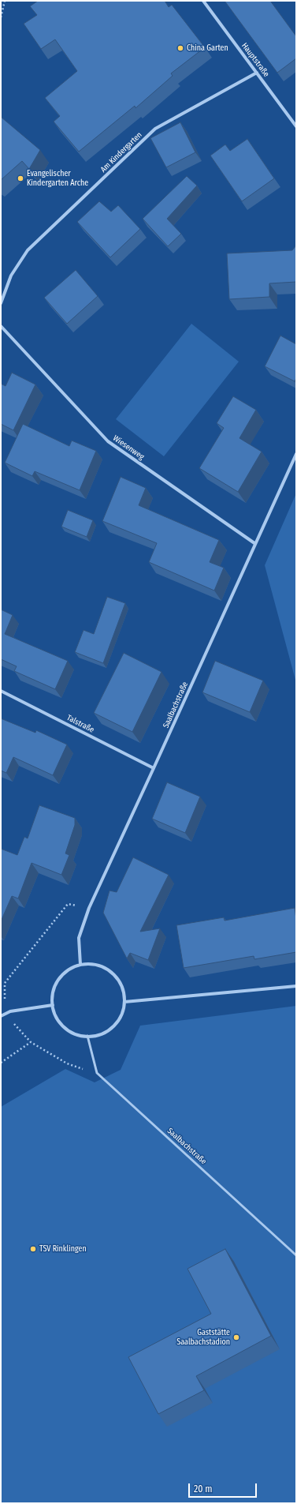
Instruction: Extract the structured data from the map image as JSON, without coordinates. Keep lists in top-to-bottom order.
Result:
{
  "streets": {
    "street": [
      "Hauptstraße",
      "Am Kindergarten",
      "Wiesenweg",
      "Saalbachstraße",
      "Talstraße"
    ]
  },
  "crossings": [
    ["Hauptstraße", "Am Kindergarten"],
    ["Wiesenweg", "Saalbachstraße"],
    ["Saalbachstraße", "Talstraße"]
  ],
  "places": [
    "China Garten",
    "Evangelischer Kindergarten Arche",
    "TSV Rinklingen",
    "Gaststätte Saalbachstadion"
  ],
  "scale_bar": "20 m"
}
